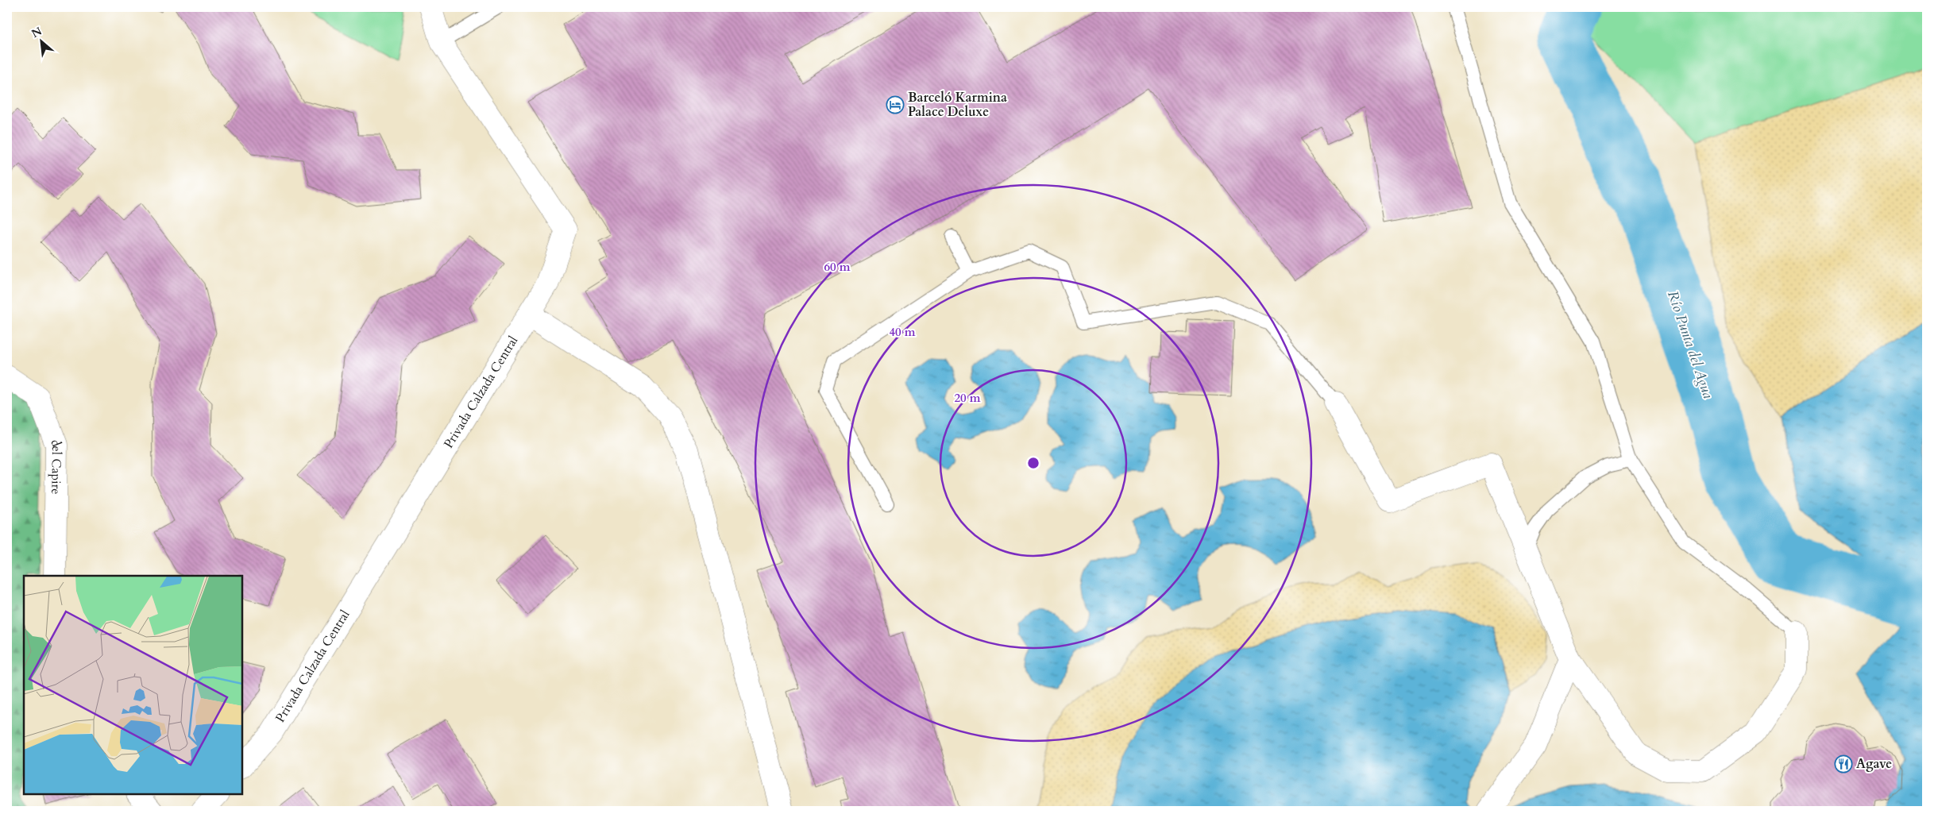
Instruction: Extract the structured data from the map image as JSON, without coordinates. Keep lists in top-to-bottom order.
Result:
{
  "streets": {
    "street": ["Privada Calzada Central", "del Capire"]
  },
  "water": ["Río Punta del Agua"],
  "places": {
    "hotel": ["Barceló Karmina Palace Deluxe"],
    "restaurant": ["Agave"]
  },
  "north": "top left",
  "rings": ["60 m", "40 m", "20 m"]
}
